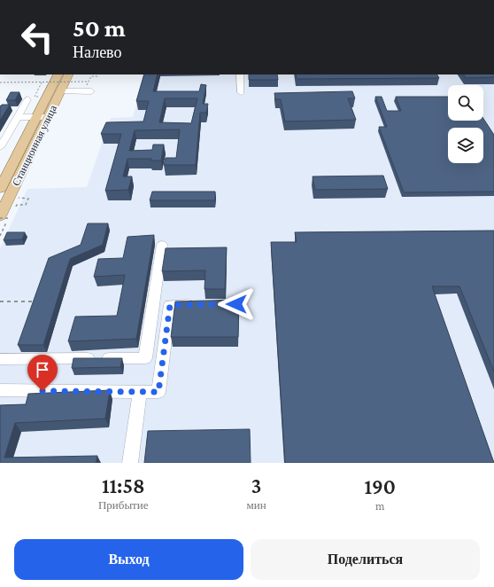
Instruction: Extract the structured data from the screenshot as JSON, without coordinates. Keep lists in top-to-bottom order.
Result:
{
  "streets": {
    "main road": ["Станционная улица"]
  },
  "page": {
    "turn": ["50 m", "Налево"],
    "eta": [
      "11:58",
      "Прибытие",
      "3",
      "мин",
      "190",
      "m"
    ],
    "buttons": ["Выход", "Поделиться"]
  }
}
